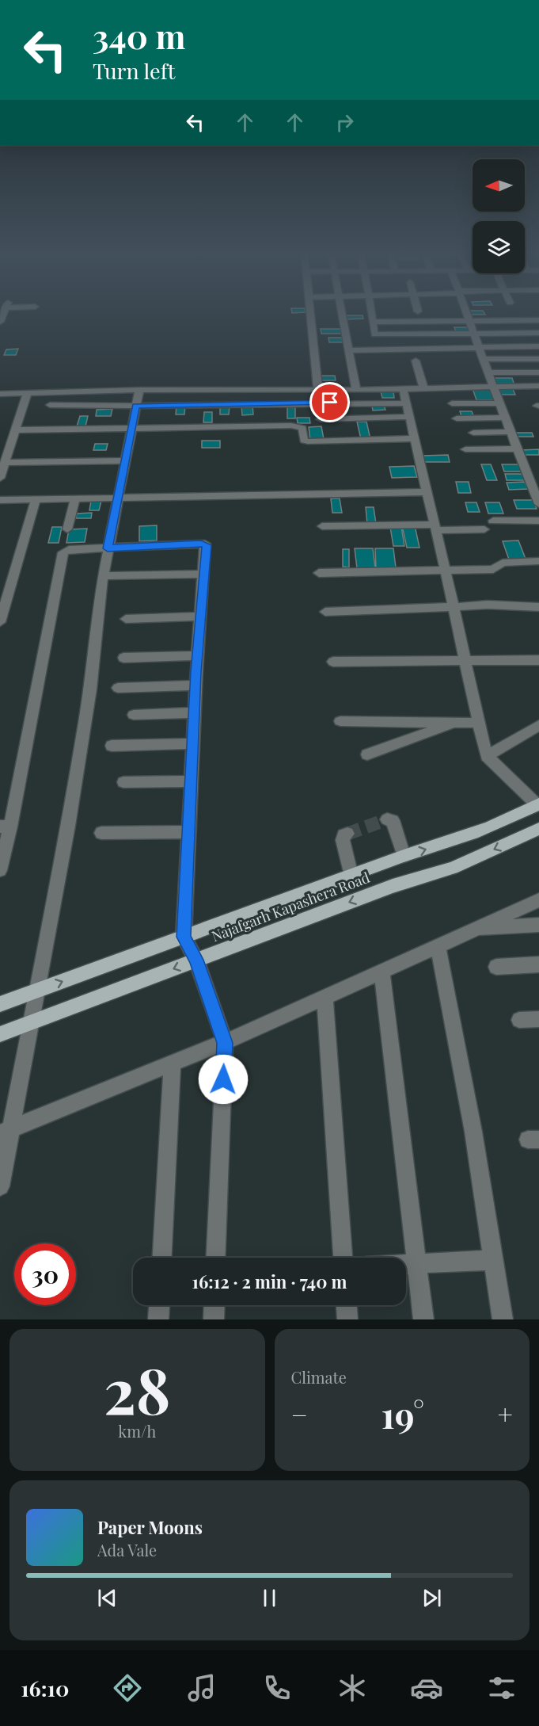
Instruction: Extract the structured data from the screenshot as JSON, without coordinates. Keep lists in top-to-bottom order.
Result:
{
  "streets": {
    "main road": ["Najafgarh Kapashera Road"]
  },
  "north": "left",
  "page": {
    "turn": ["340 m", "Turn left"],
    "limit": "30",
    "trip": "16:12 · 2 min · 740 m",
    "tile": [
      ["28", "km/h"],
      "Climate"
    ],
    "heat": ["−", "19°", "+"],
    "song": ["Paper Moons", "Ada Vale"],
    "tabs": "16:10"
  }
}
